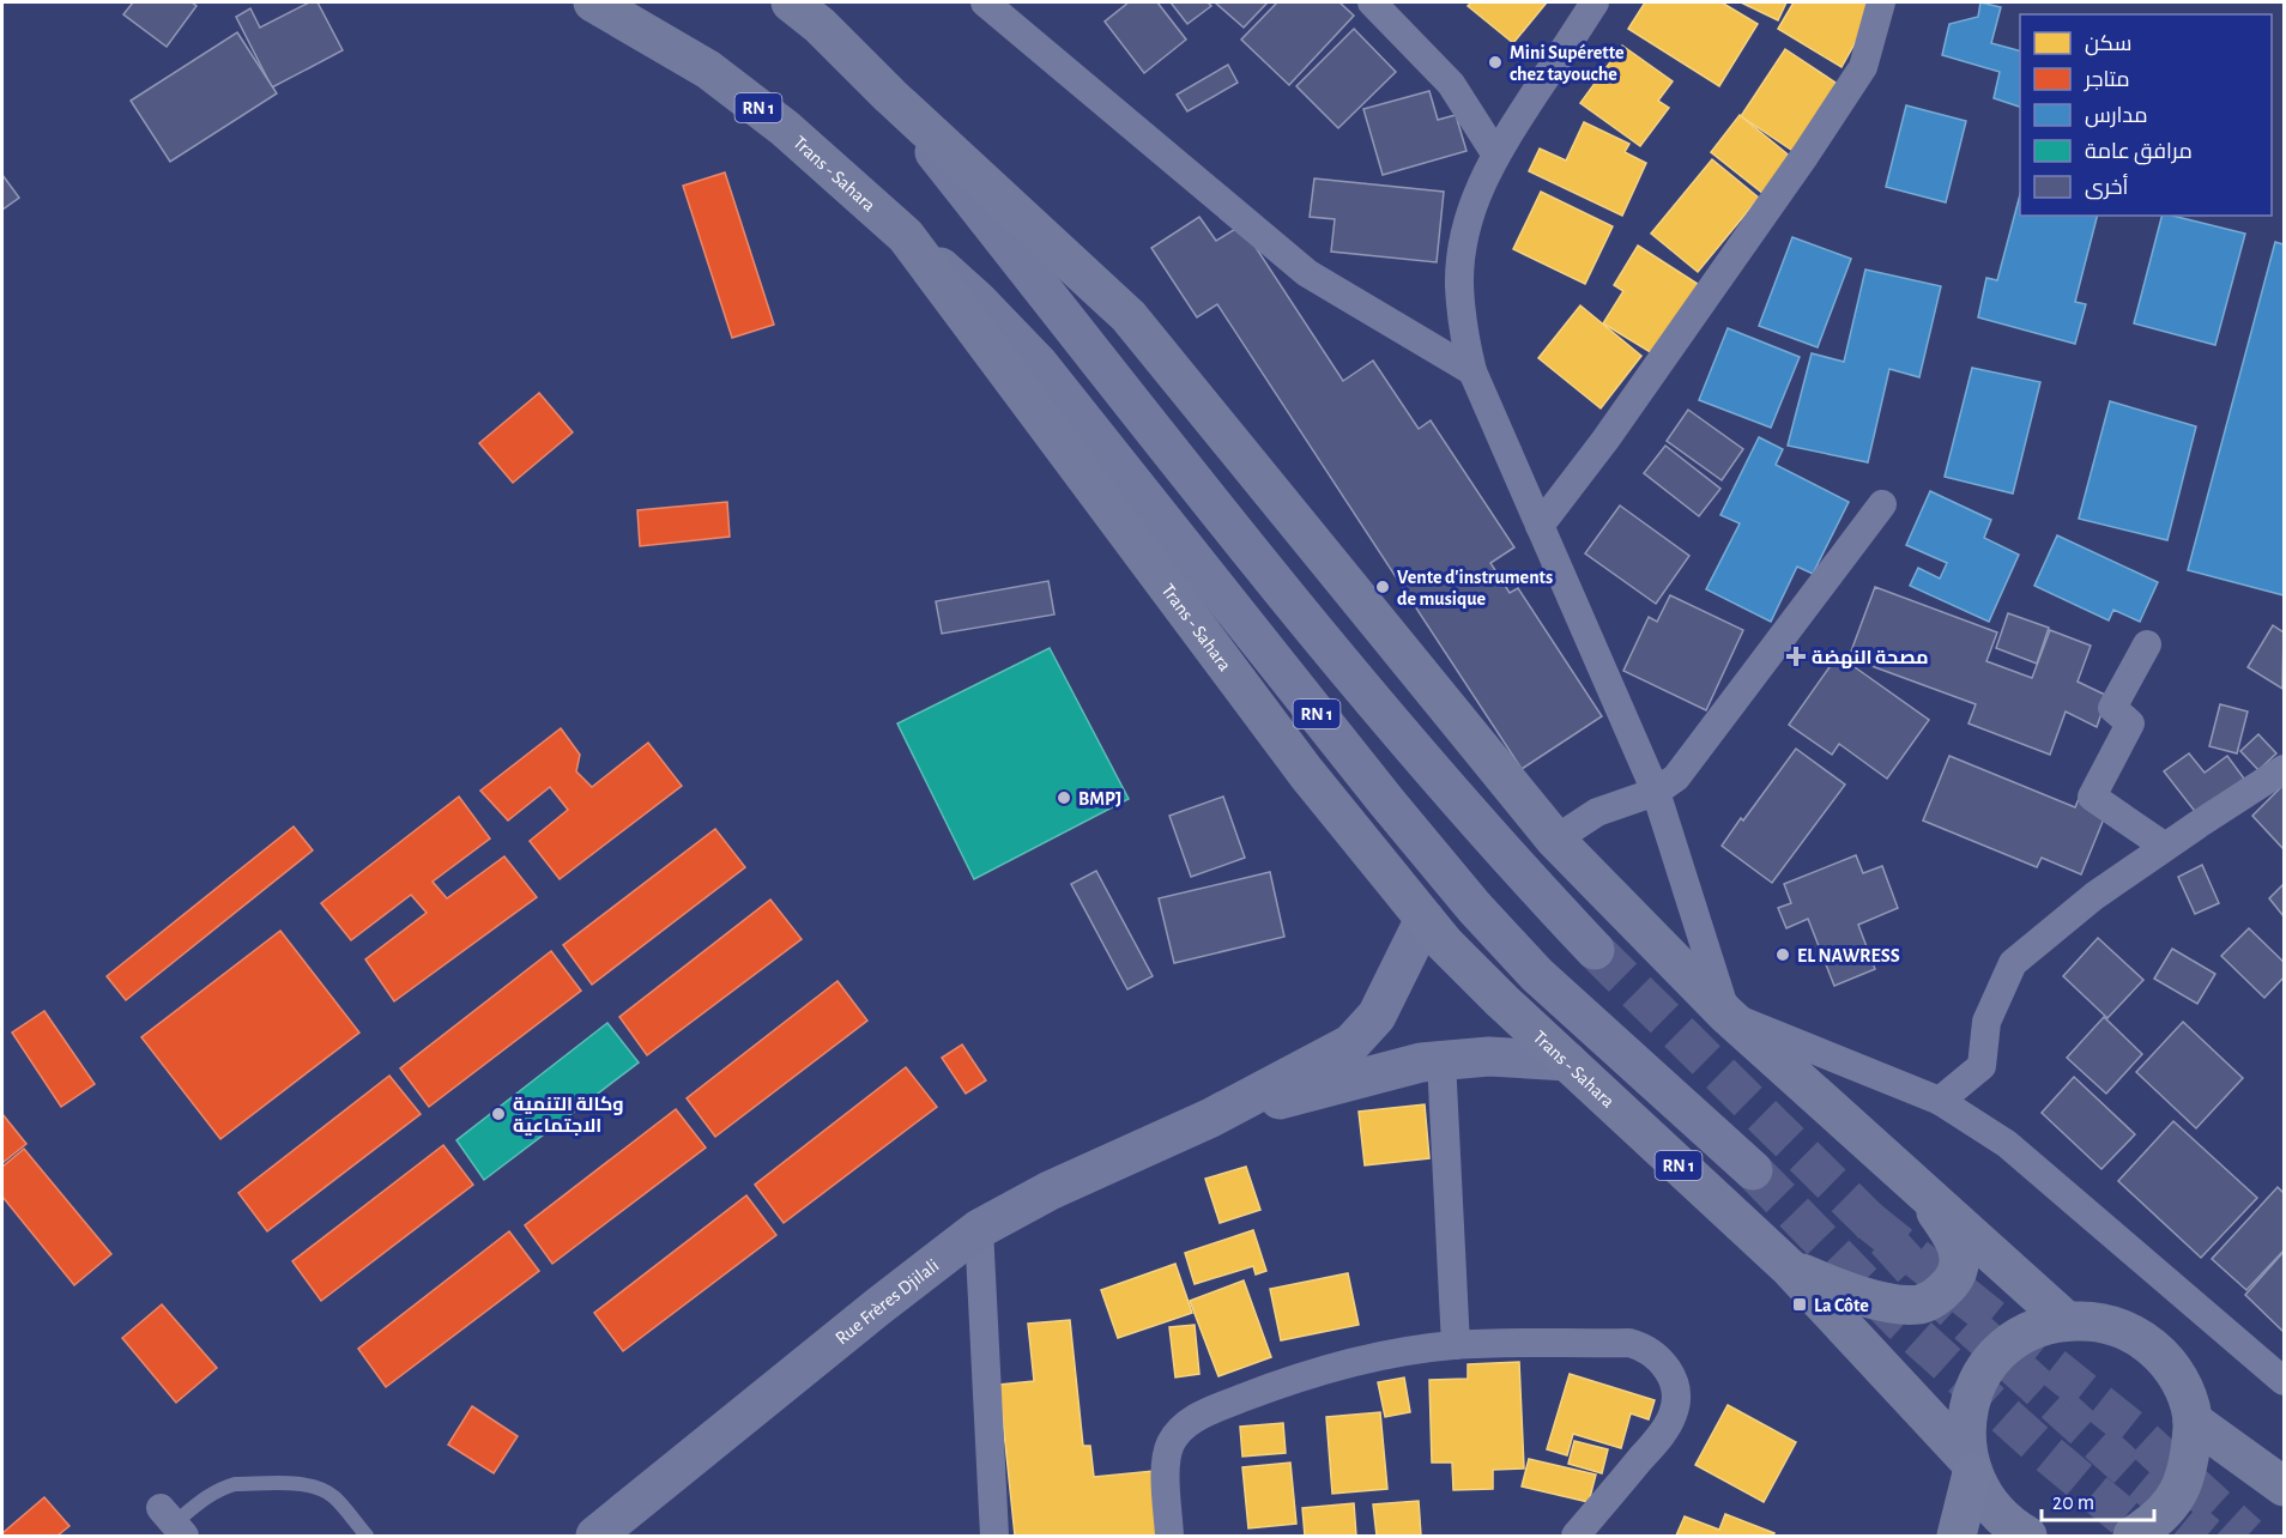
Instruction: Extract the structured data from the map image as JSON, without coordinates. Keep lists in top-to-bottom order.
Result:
{
  "streets": {
    "highway": ["RN 1", "Trans - Sahara"],
    "main road": ["Rue Frères Djilali"]
  },
  "crossings": [
    ["RN 1", "Trans - Sahara"]
  ],
  "places": {
    "other": [
      "Mini Supérette chez tayouche",
      "Vente d'instruments de musique",
      "BMPJ",
      "EL NAWRESS",
      "وكالة التنمية الاجتماعية"
    ],
    "health": ["مصحة النهضة"],
    "transit": ["La Côte"]
  },
  "legend": [
    "سكن",
    "متاجر",
    "مدارس",
    "مرافق عامة",
    "أخرى"
  ],
  "scale_bar": "20 m"
}
